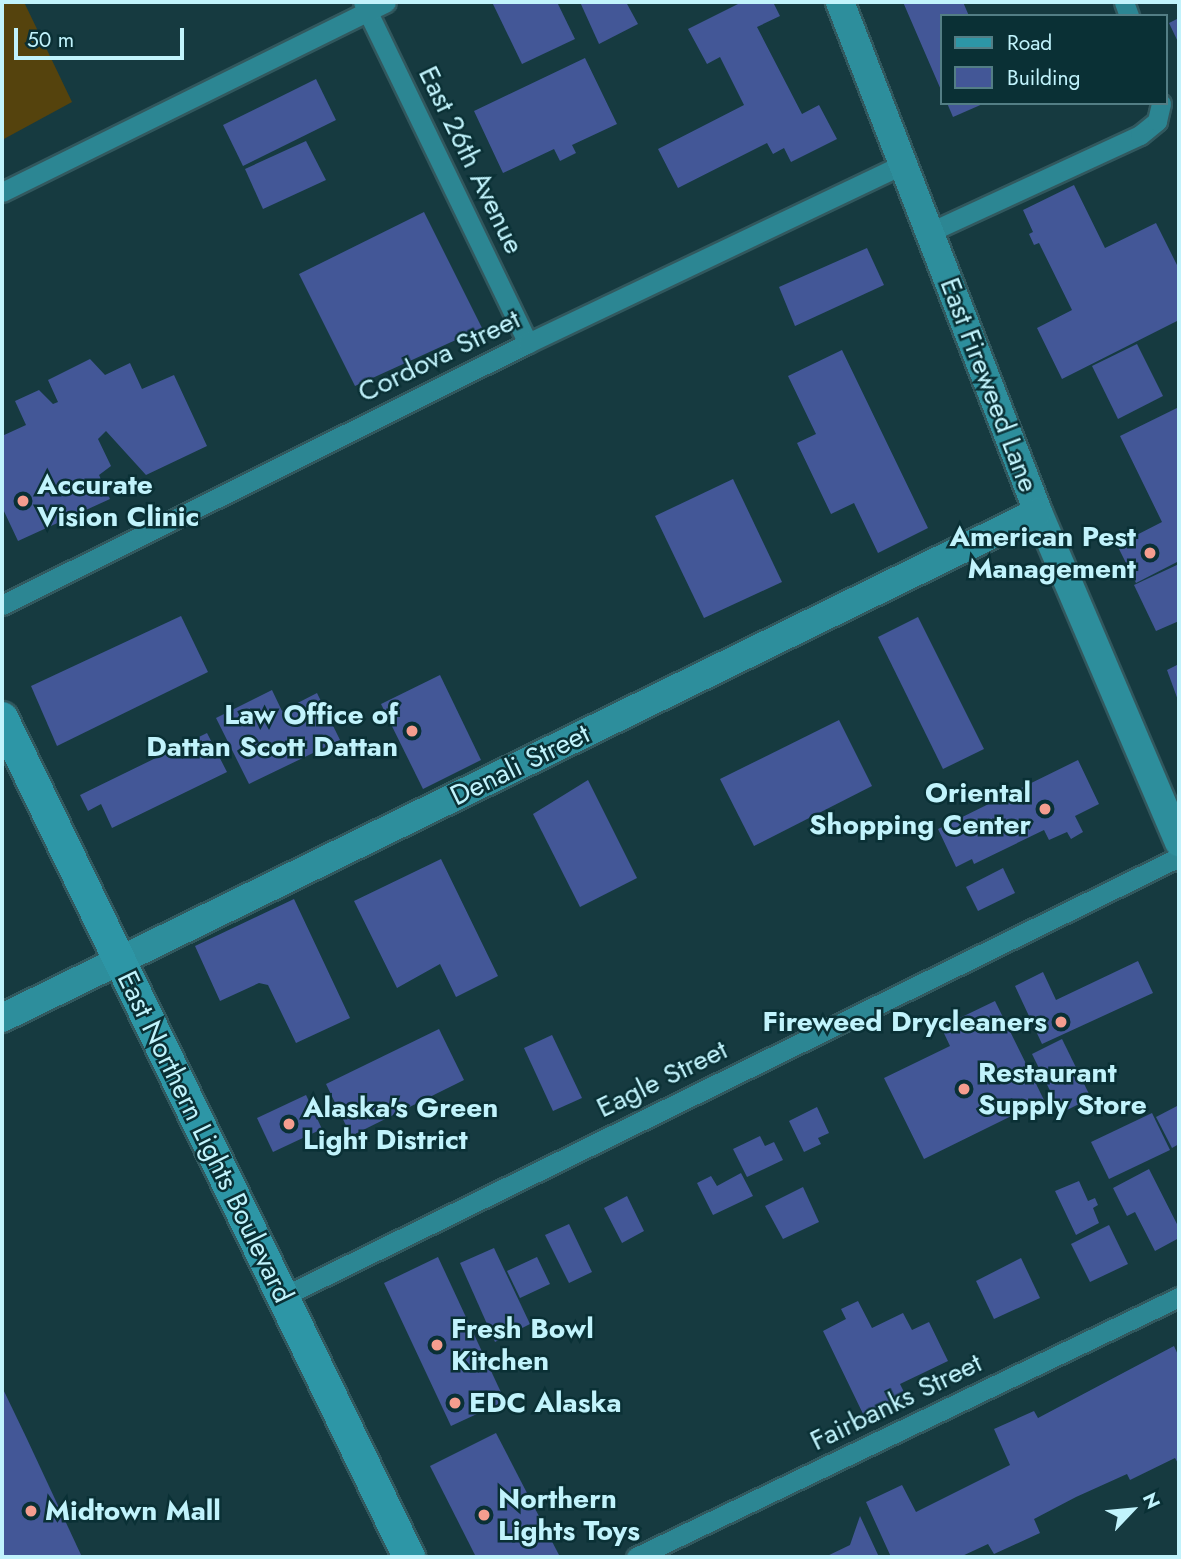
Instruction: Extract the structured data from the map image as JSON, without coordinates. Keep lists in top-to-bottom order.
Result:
{
  "streets": {
    "main road": ["East Northern Lights Boulevard"],
    "street": [
      "East 26th Avenue",
      "Cordova Street",
      "East Fireweed Lane",
      "Denali Street",
      "Eagle Street",
      "Fairbanks Street"
    ]
  },
  "crossings": [
    ["East 26th Avenue", "Cordova Street"],
    ["Cordova Street", "East Fireweed Lane"],
    ["East Fireweed Lane", "Denali Street"],
    ["Denali Street", "East Northern Lights Boulevard"],
    ["Eagle Street", "East Northern Lights Boulevard"]
  ],
  "places": [
    "Accurate Vision Clinic",
    "American Pest Management",
    "Law Office of Dattan Scott Dattan",
    "Oriental Shopping Center",
    "Fireweed Drycleaners",
    "Restaurant Supply Store",
    "Alaska's Green Light District",
    "Fresh Bowl Kitchen",
    "EDC Alaska",
    "Midtown Mall",
    "Northern Lights Toys"
  ],
  "legend": ["Road", "Building"],
  "scale_bar": "50 m",
  "north": "top right"
}
